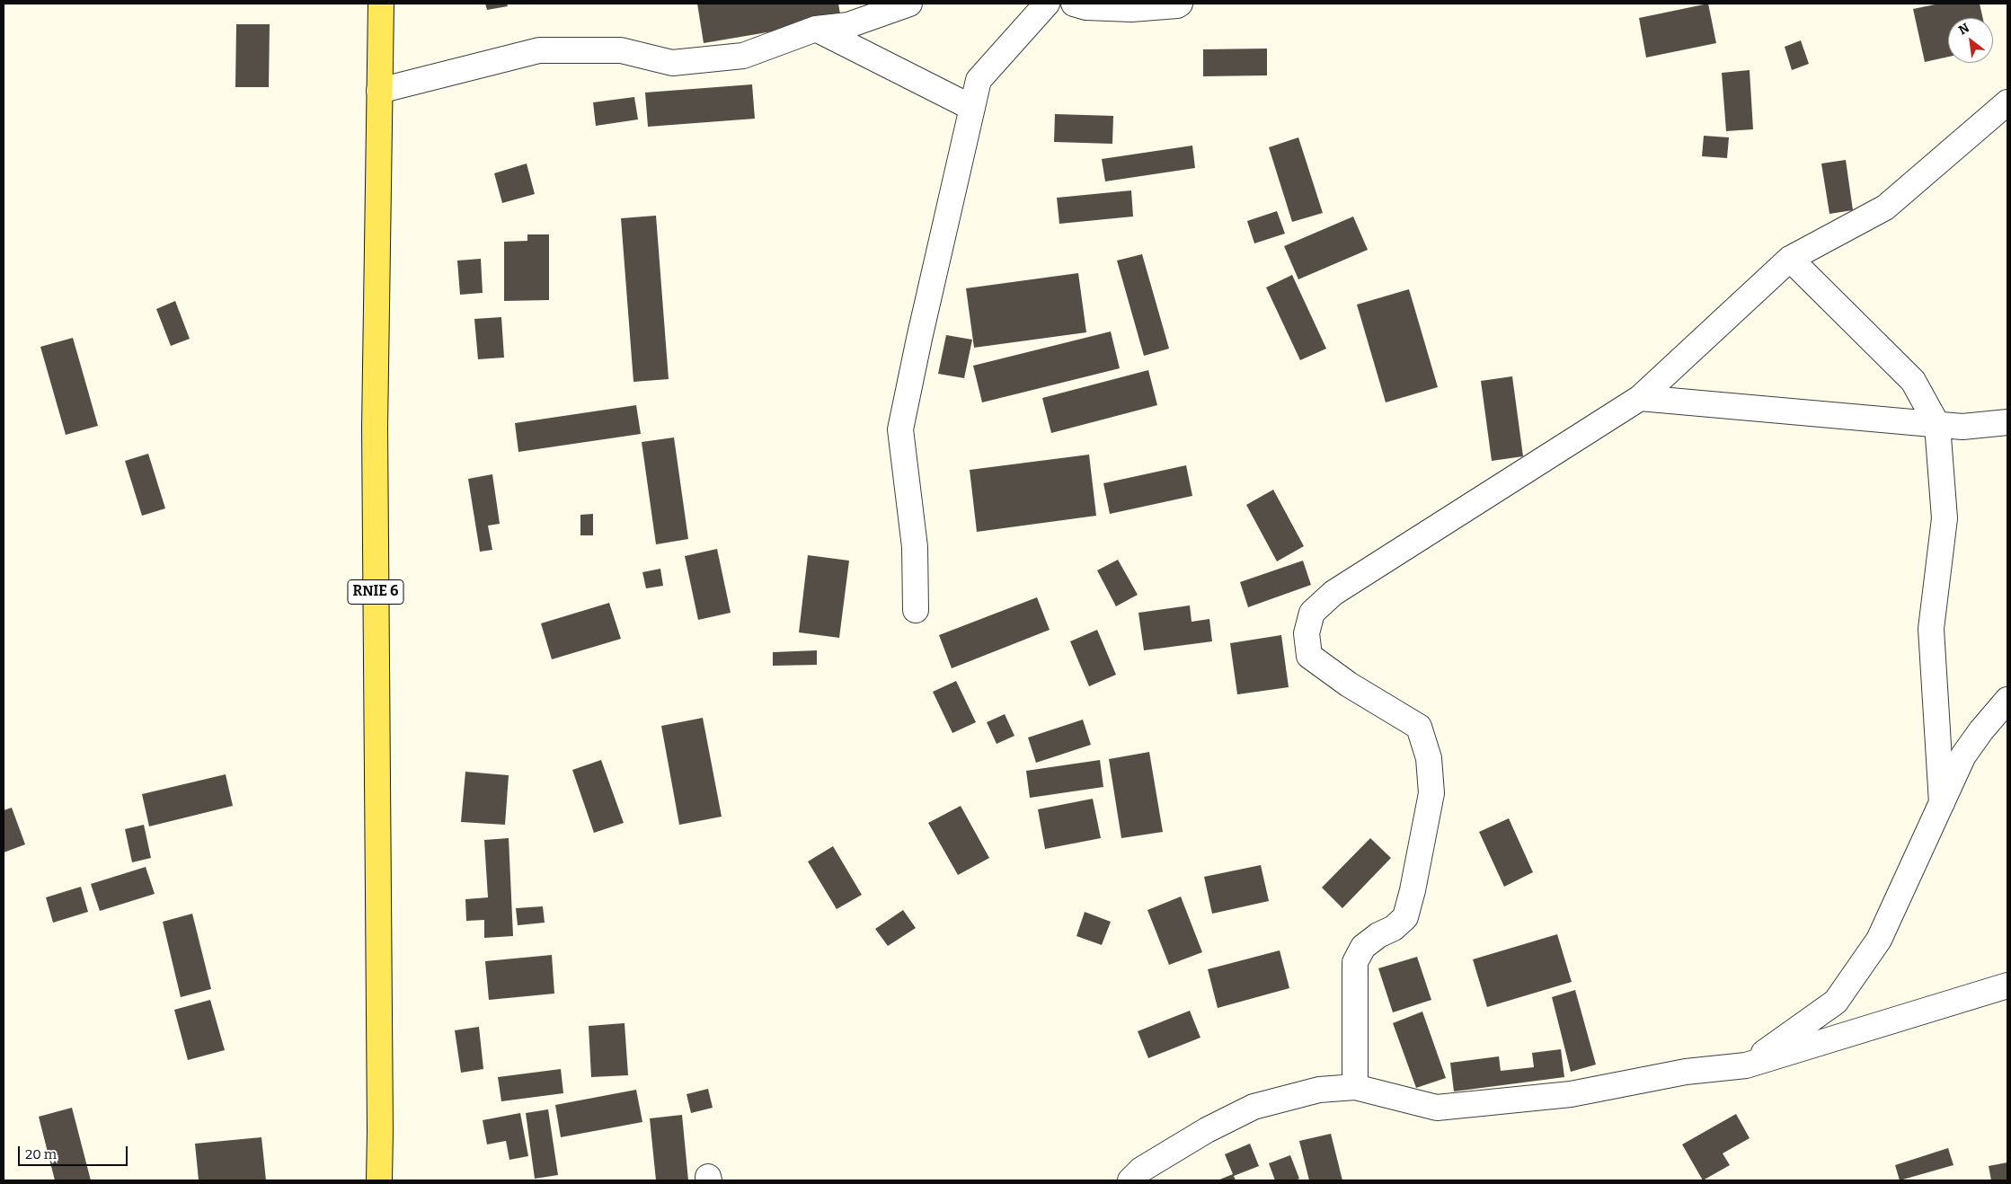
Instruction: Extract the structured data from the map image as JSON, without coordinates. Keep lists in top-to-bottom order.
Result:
{
  "streets": {
    "main road": ["RNIE 6"]
  },
  "scale_bar": "20 m",
  "north": "top left"
}
